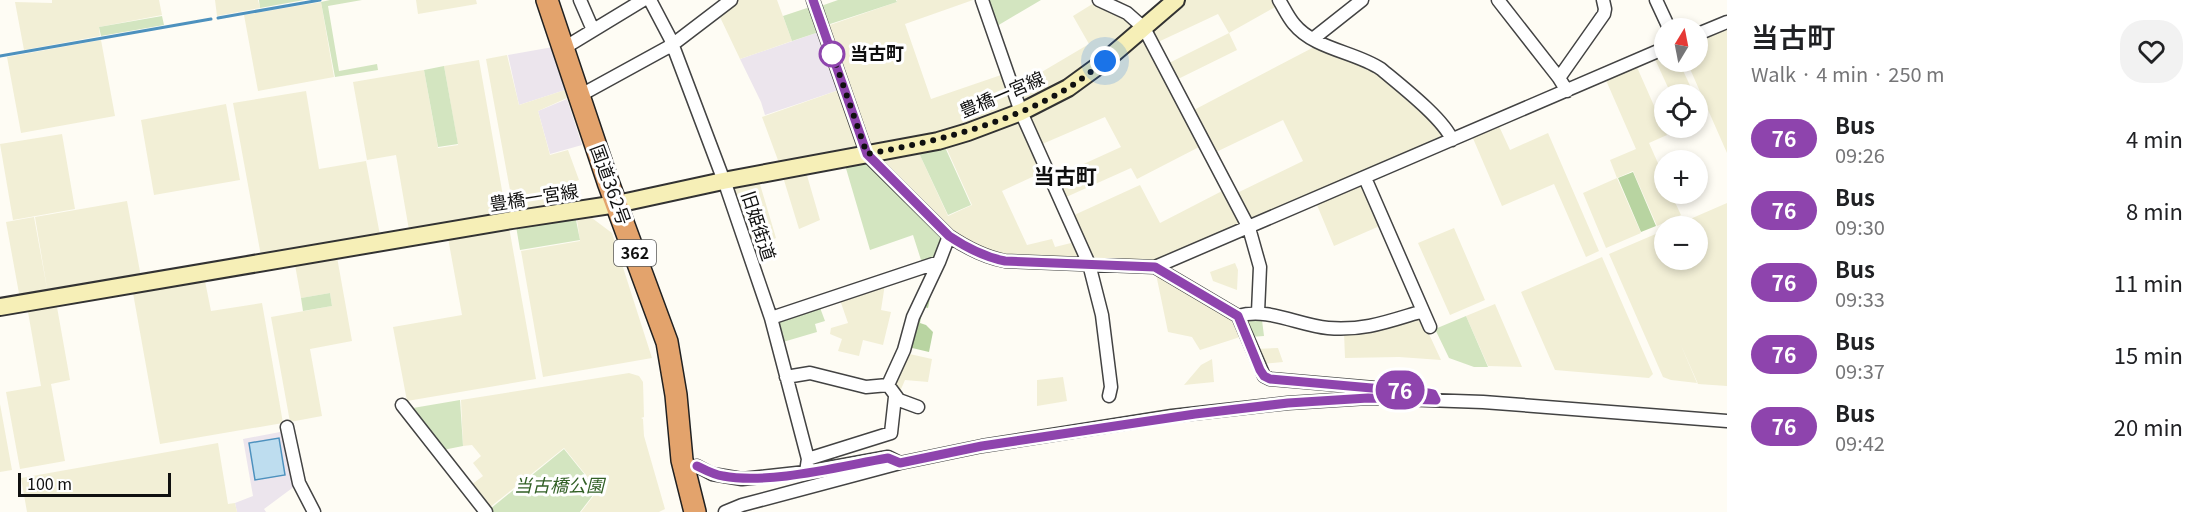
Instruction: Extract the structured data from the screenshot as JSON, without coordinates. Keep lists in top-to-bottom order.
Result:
{
  "streets": {
    "highway": ["国道362号", "362"],
    "main road": ["豊橋一宮線"],
    "street": ["旧姫街道"]
  },
  "crossings": [
    ["豊橋一宮線", "国道362号"],
    ["豊橋一宮線", "旧姫街道"]
  ],
  "districts": ["当古町"],
  "parks": ["当古橋公園"],
  "places": ["当古町"],
  "lines": ["bus line 76"],
  "scale_bar": "100 m",
  "north": "top",
  "page": {
    "on_map": "76",
    "heading": ["当古町", "Walk · 4 min · 250 m"],
    "map_buttons": ["+", "−"],
    "list": [
      {
        "mark": "76",
        "name": "Bus",
        "note": "09:26",
        "value": "4 min"
      },
      {
        "mark": "76",
        "name": "Bus",
        "note": "09:30",
        "value": "8 min"
      },
      {
        "mark": "76",
        "name": "Bus",
        "note": "09:33",
        "value": "11 min"
      },
      {
        "mark": "76",
        "name": "Bus",
        "note": "09:37",
        "value": "15 min"
      },
      {
        "mark": "76",
        "name": "Bus",
        "note": "09:42",
        "value": "20 min"
      }
    ],
    "scale": "100 m"
  }
}
